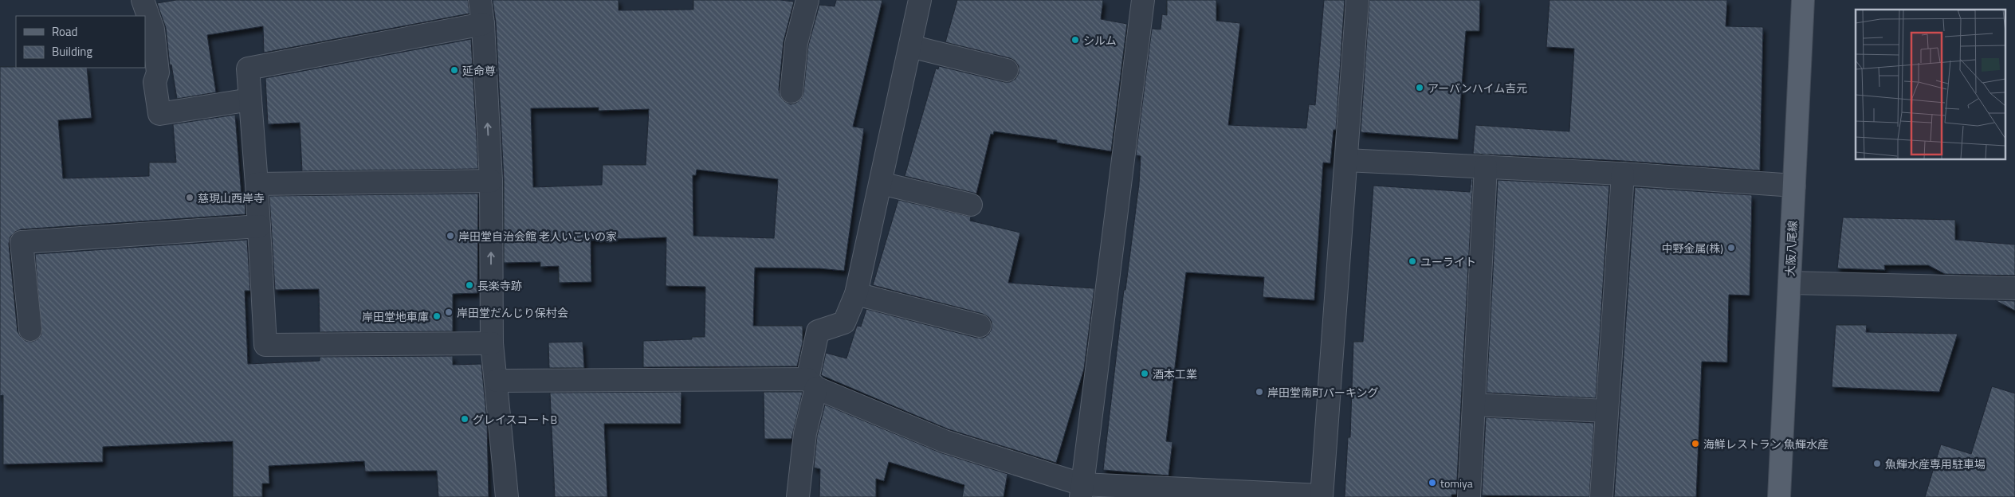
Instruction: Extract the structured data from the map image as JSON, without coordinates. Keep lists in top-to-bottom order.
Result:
{
  "streets": {
    "main road": ["大阪八尾線"]
  },
  "places": [
    "シルム",
    "延命尊",
    "アーバンハイム吉元",
    "慈現山西岸寺",
    "岸田堂自治会館 老人いこいの家",
    "中野金属(株)",
    "ユーライト",
    "長楽寺跡",
    "岸田堂だんじり保村会",
    "岸田堂地車庫",
    "酒本工業",
    "岸田堂南町パーキング",
    "グレイスコートB",
    "海鮮レストラン 魚輝水産",
    "魚輝水産専用駐車場",
    "tomiya"
  ],
  "legend": ["Road", "Building"]
}
